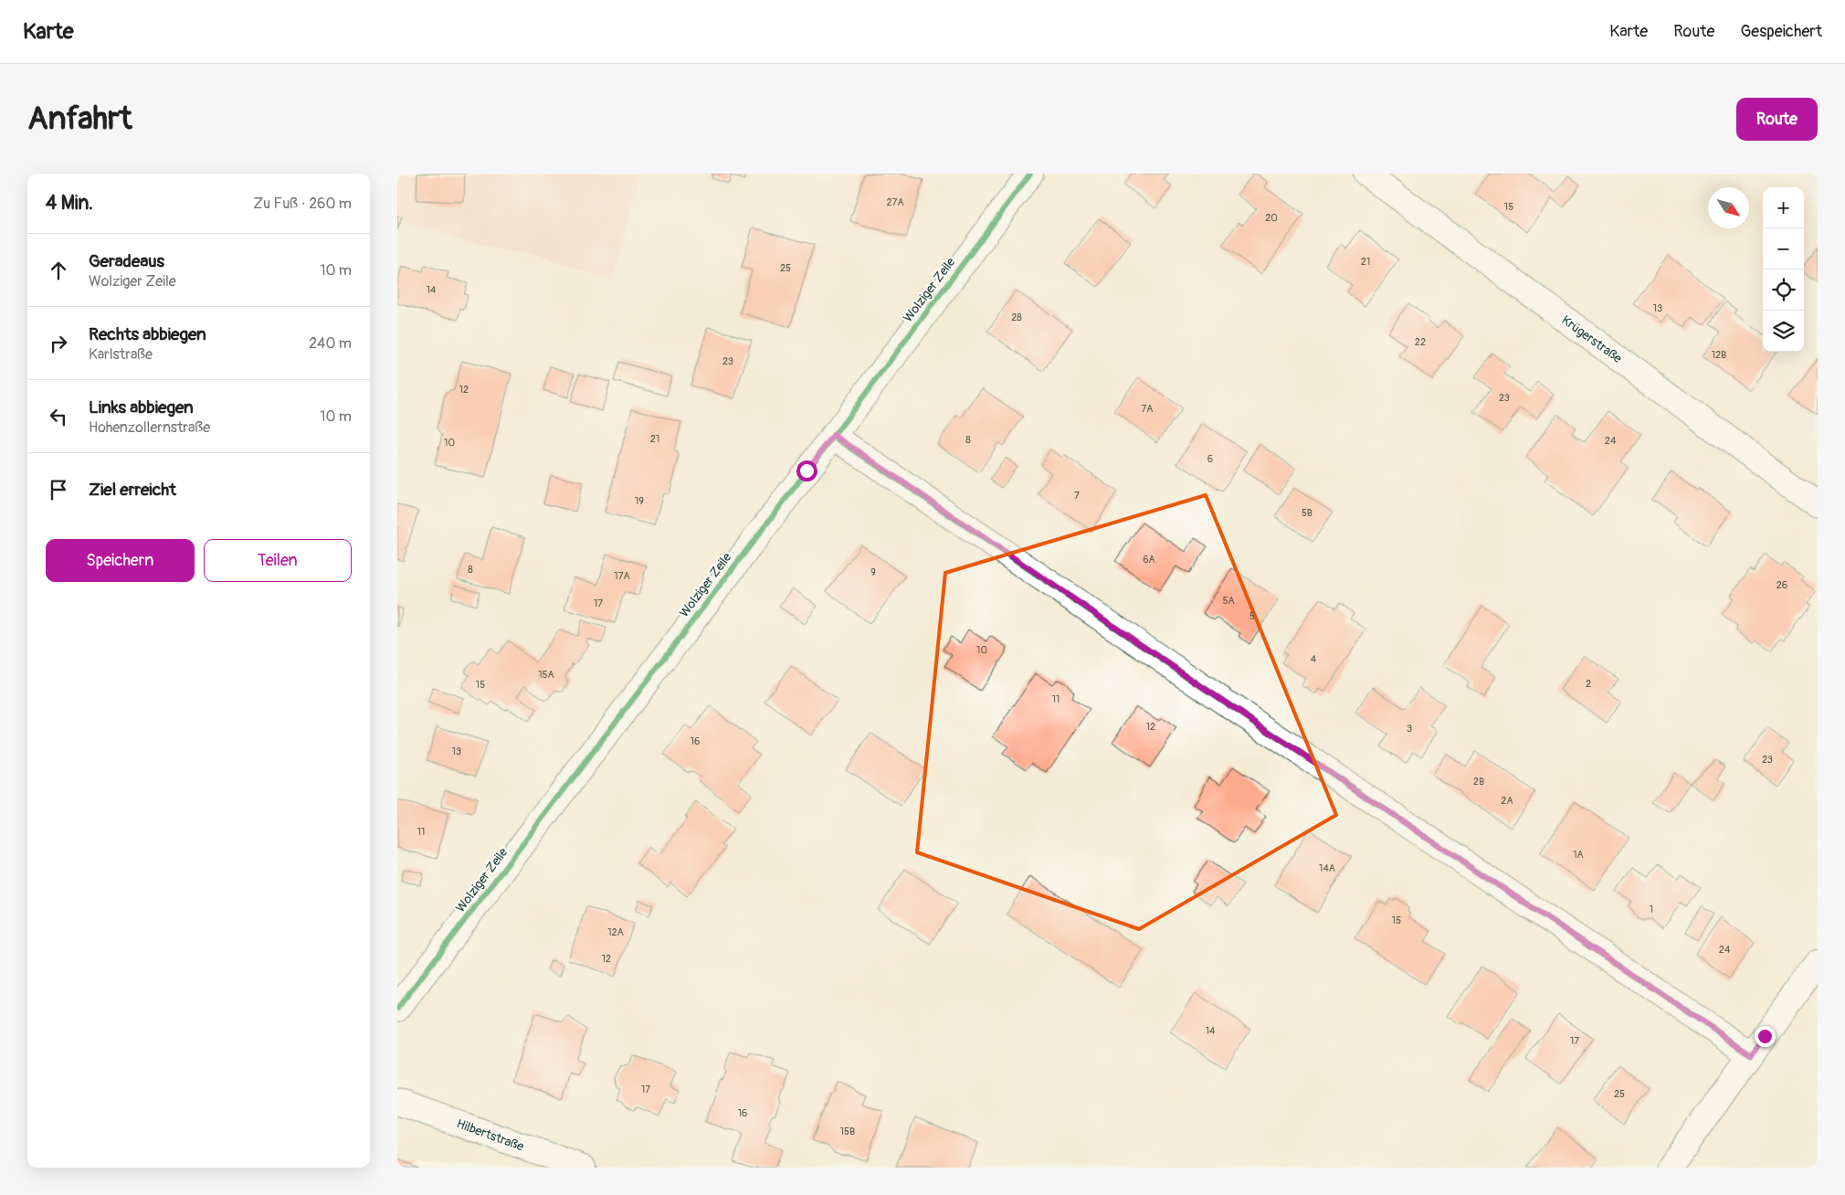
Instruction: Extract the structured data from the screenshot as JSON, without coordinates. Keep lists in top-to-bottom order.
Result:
{
  "streets": {
    "street": ["Wolziger Zeile", "Krügerstraße", "Hilbertstraße"]
  },
  "house_numbers": [
    "27A",
    "15",
    "20",
    "21",
    "25",
    "14",
    "13",
    "28",
    "22",
    "12B",
    "23",
    "12",
    "23",
    "7A",
    "21",
    "8",
    "24",
    "10",
    "6",
    "7",
    "19",
    "5B",
    "6A",
    "8",
    "9",
    "17A",
    "26",
    "5A",
    "17",
    "5",
    "10",
    "4",
    "15A",
    "2",
    "15",
    "11",
    "12",
    "3",
    "16",
    "13",
    "23",
    "2B",
    "2A",
    "11",
    "1A",
    "14A",
    "1",
    "15",
    "12A",
    "24",
    "12",
    "14",
    "17",
    "17",
    "25",
    "16",
    "15B"
  ],
  "north": "bottom right",
  "page": {
    "header": "Karte",
    "nav": ["Karte", "Route", "Gespeichert"],
    "buttons": [
      "Route",
      ["Speichern", "Teilen"]
    ],
    "title": "Anfahrt",
    "heading": ["4 Min.", "Zu Fuß · 260 m"],
    "map_buttons": ["+", "−"],
    "list": [
      ["Geradeaus", "Wolziger Zeile", "10 m"],
      ["Rechts abbiegen", "Karlstraße", "240 m"],
      ["Links abbiegen", "Hohenzollernstraße", "10 m"],
      "Ziel erreicht"
    ]
  }
}
